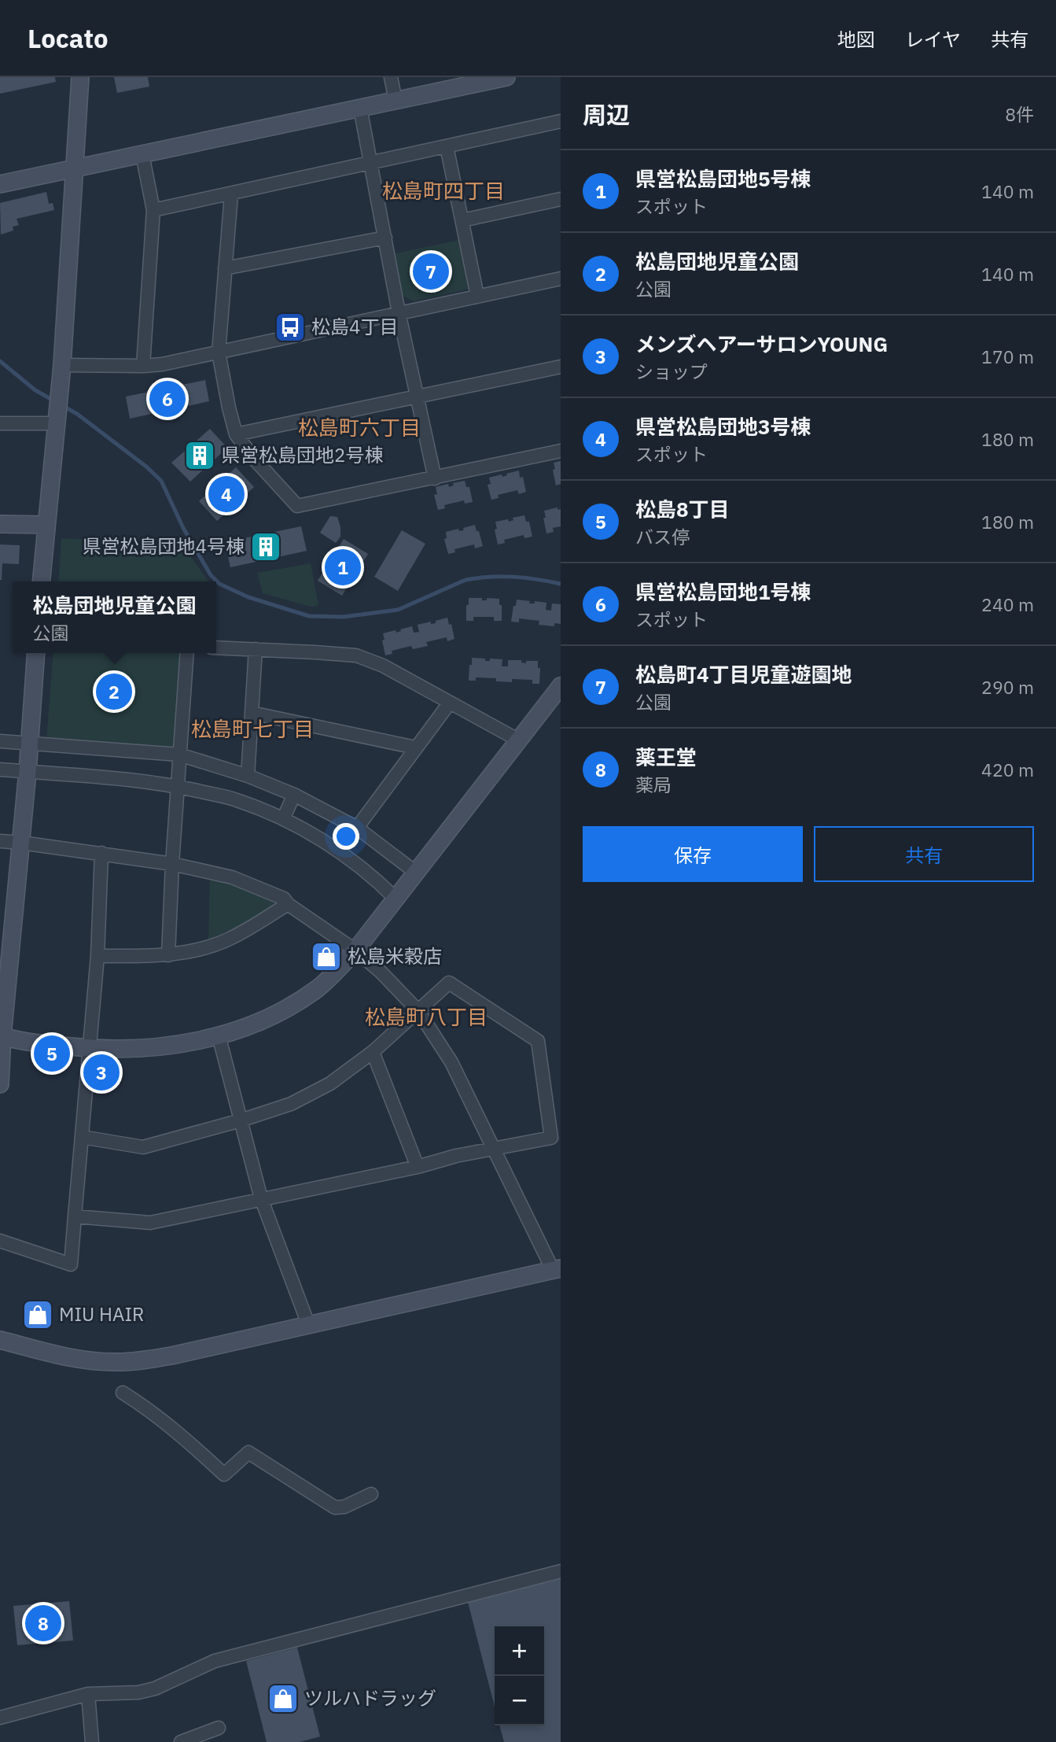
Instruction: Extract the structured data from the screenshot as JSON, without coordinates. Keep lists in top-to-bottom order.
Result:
{
  "districts": [
    "松島町四丁目",
    "松島町六丁目",
    "松島町七丁目",
    "松島町八丁目"
  ],
  "places": {
    "bus stop": ["松島4丁目"],
    "building": ["県営松島団地2号棟", "県営松島団地4号棟"],
    "shop": ["松島米穀店", "MIU HAIR", "ツルハドラッグ"]
  },
  "page": {
    "header": "Locato",
    "nav": ["地図", "レイヤ", "共有"],
    "heading": ["周辺", "8件"],
    "list": [
      {
        "mark": "1",
        "name": "県営松島団地5号棟",
        "note": "スポット",
        "value": "140 m"
      },
      {
        "mark": "2",
        "name": "松島団地児童公園",
        "note": "公園",
        "value": "140 m"
      },
      {
        "mark": "3",
        "name": "メンズヘアーサロンYOUNG",
        "note": "ショップ",
        "value": "170 m"
      },
      {
        "mark": "4",
        "name": "県営松島団地3号棟",
        "note": "スポット",
        "value": "180 m"
      },
      {
        "mark": "5",
        "name": "松島8丁目",
        "note": "バス停",
        "value": "180 m"
      },
      {
        "mark": "6",
        "name": "県営松島団地1号棟",
        "note": "スポット",
        "value": "240 m"
      },
      {
        "mark": "7",
        "name": "松島町4丁目児童遊園地",
        "note": "公園",
        "value": "290 m"
      },
      {
        "mark": "8",
        "name": "薬王堂",
        "note": "薬局",
        "value": "420 m"
      }
    ],
    "pins": [
      "7",
      "6",
      "4",
      "1",
      "2",
      "5",
      "3",
      "8"
    ],
    "popup": ["松島団地児童公園", "公園"],
    "buttons": ["保存", "共有"],
    "map_buttons": ["+", "−"]
  }
}
